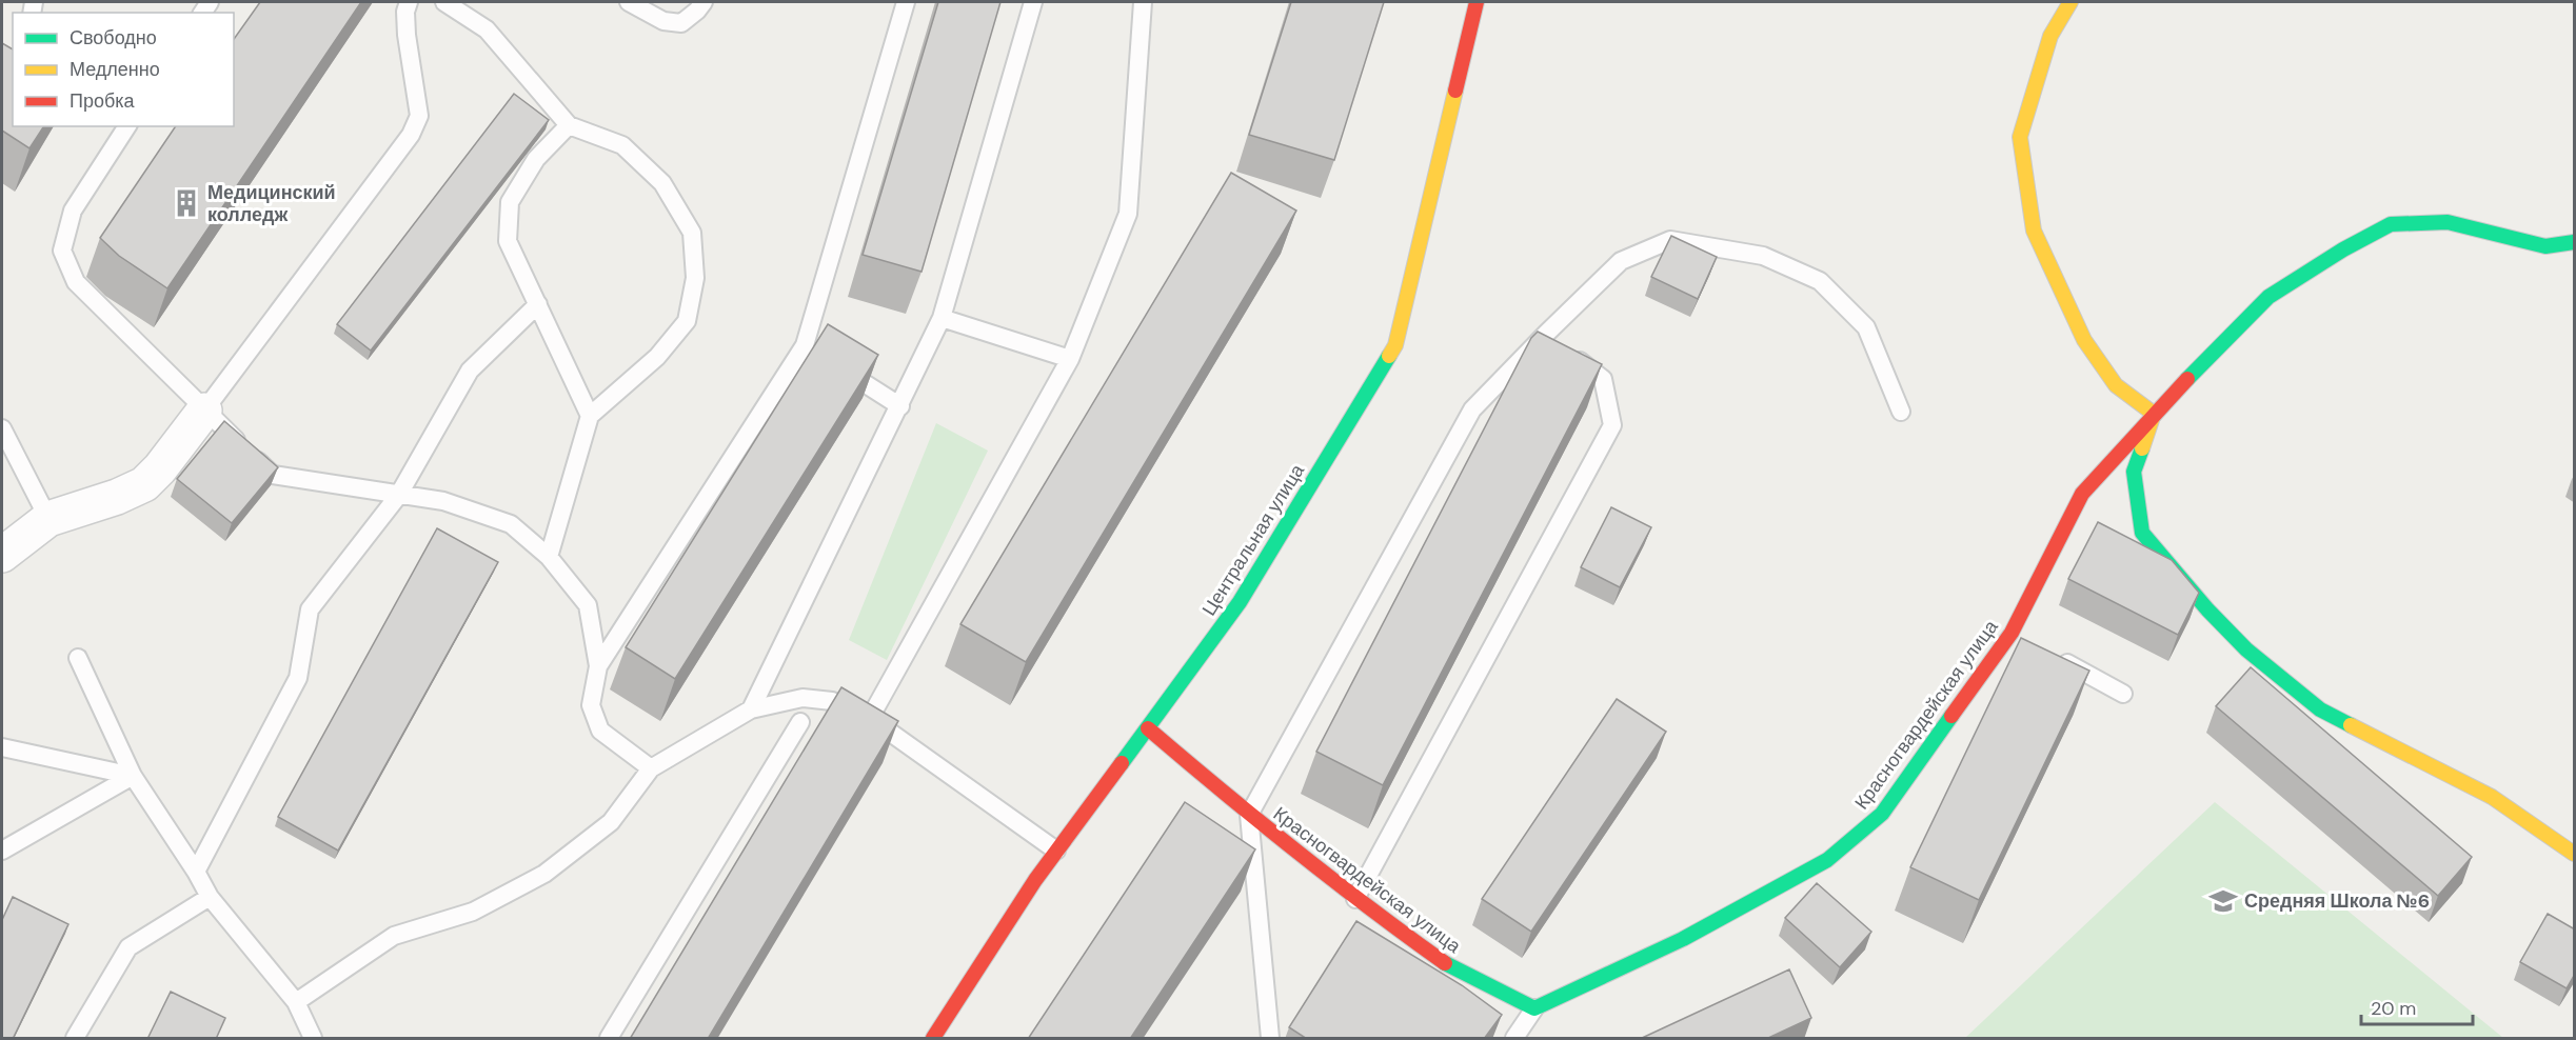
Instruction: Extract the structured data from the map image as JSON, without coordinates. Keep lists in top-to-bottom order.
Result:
{
  "streets": {
    "street": ["Центральная улица", "Красногвардейская улица"]
  },
  "crossings": [
    ["Центральная улица", "Красногвардейская улица"]
  ],
  "places": {
    "building": ["Медицинский колледж"],
    "school or university": ["Средняя Школа №6"]
  },
  "legend": ["Свободно", "Медленно", "Пробка"],
  "scale_bar": "20 m"
}
